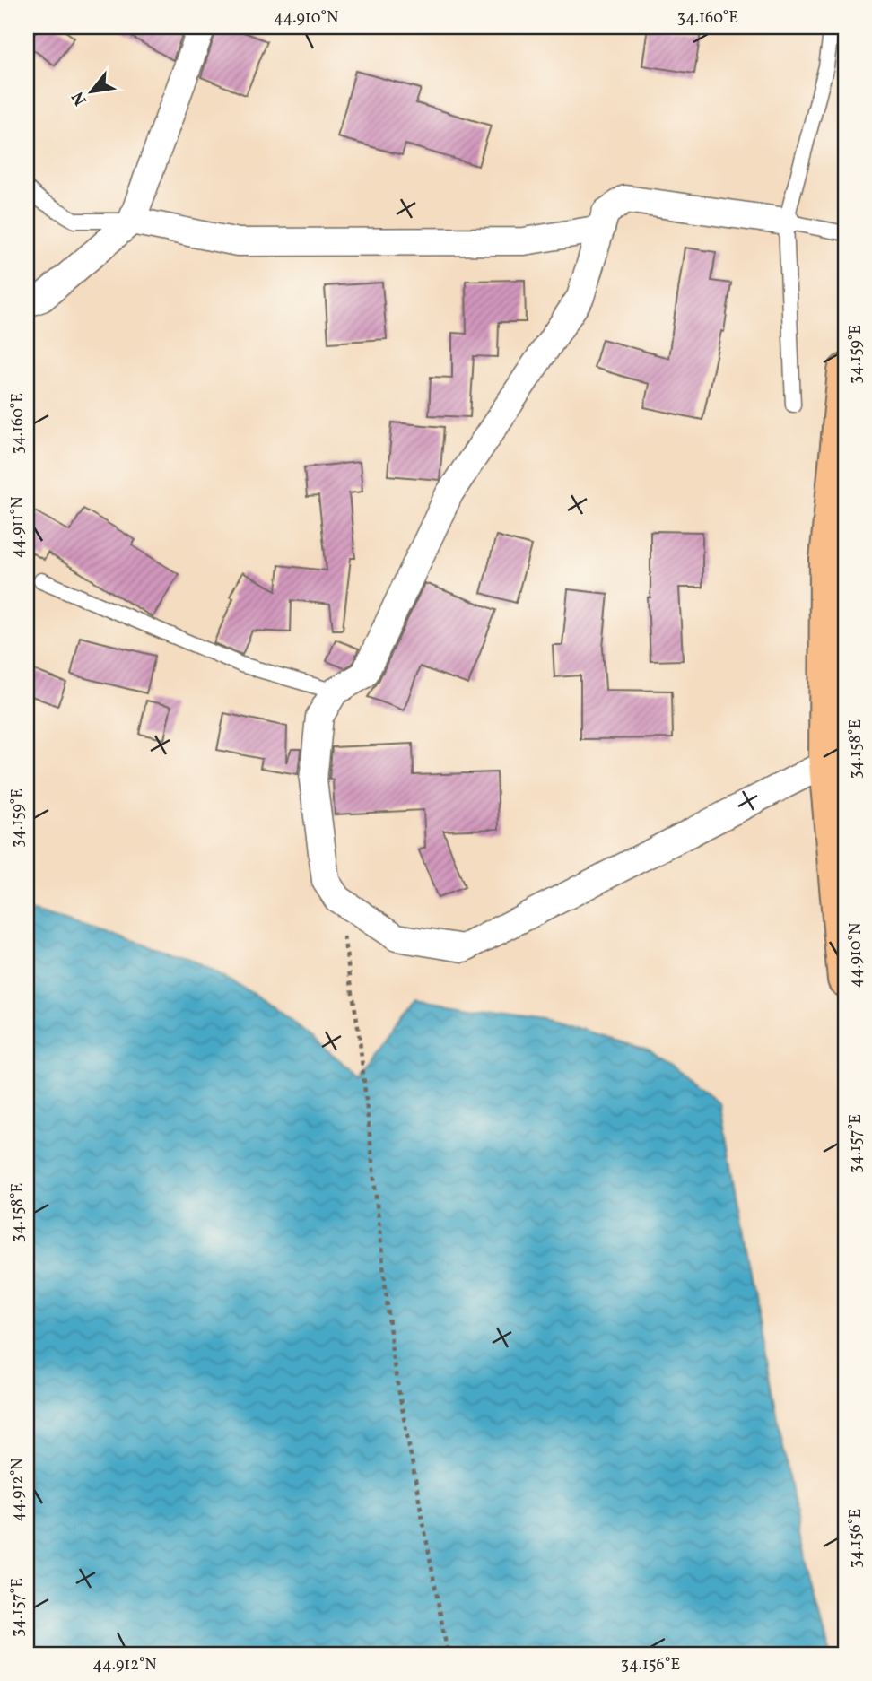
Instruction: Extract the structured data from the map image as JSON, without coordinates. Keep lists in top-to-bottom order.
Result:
{
  "north": "bottom left",
  "coordinates": [
    "44.910°N",
    "34.160°E",
    "34.159°E",
    "44.911°N",
    "34.158°E",
    "34.157°E",
    "44.912°N",
    "34.156°E"
  ]
}
